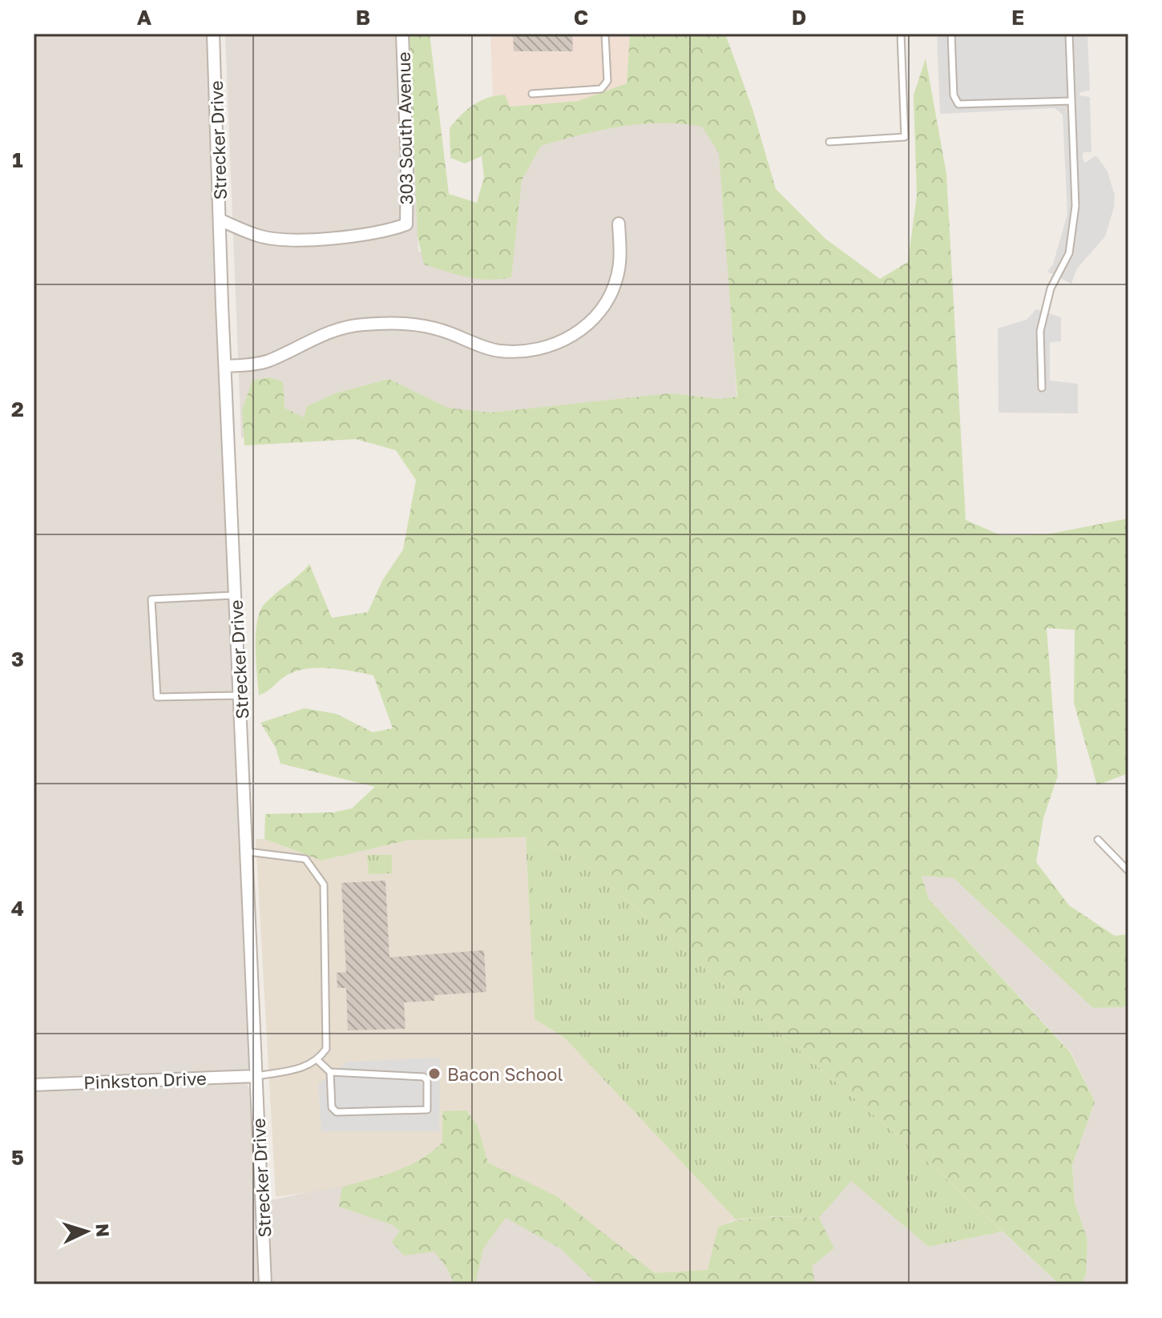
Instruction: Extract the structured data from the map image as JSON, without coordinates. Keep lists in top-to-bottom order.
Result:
{
  "streets": {
    "street": ["303 South Avenue", "Strecker Drive", "Pinkston Drive"]
  },
  "crossings": [
    ["303 South Avenue", "Strecker Drive"],
    ["Strecker Drive", "Pinkston Drive"]
  ],
  "places": ["Bacon School"],
  "north": "right",
  "grid": {
    "columns": [
      "A",
      "B",
      "C",
      "D",
      "E"
    ],
    "rows": [
      "1",
      "2",
      "3",
      "4",
      "5"
    ]
  }
}
